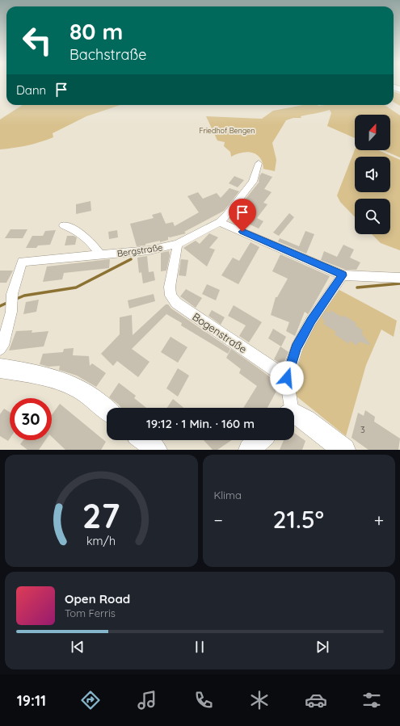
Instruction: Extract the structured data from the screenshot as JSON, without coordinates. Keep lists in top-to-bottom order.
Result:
{
  "streets": {
    "street": ["Bergstraße", "Bogenstraße"]
  },
  "crossings": [
    ["Bergstraße", "Bogenstraße"]
  ],
  "parks": ["Friedhof Bengen"],
  "house_numbers": ["3"],
  "north": "top",
  "page": {
    "turn": ["80 m", "Bachstraße"],
    "then": "Dann",
    "limit": "30",
    "trip": "19:12 · 1 Min. · 160 m",
    "tile": "Klima",
    "heat": ["−", "21.5°", "+"],
    "song": ["Open Road", "Tom Ferris"],
    "tabs": "19:11",
    "gauge": ["27", "km/h"]
  }
}
